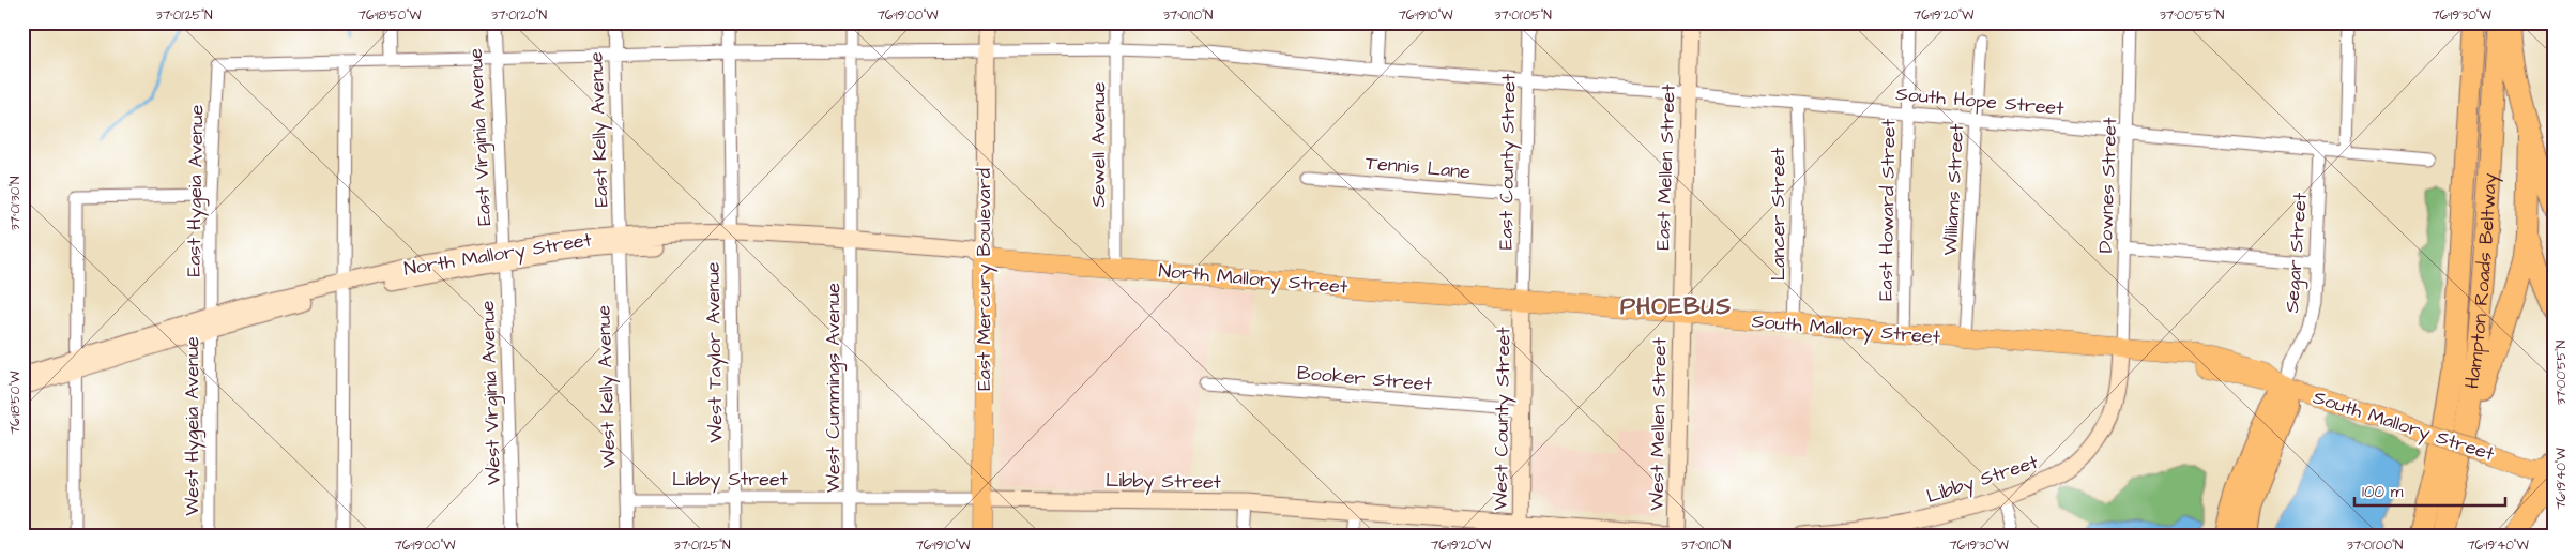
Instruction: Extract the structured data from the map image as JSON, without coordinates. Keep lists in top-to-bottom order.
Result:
{
  "streets": {
    "highway": ["Hampton Roads Beltway"],
    "main road": [
      "East Mellen Street",
      "North Mallory Street",
      "East Mercury Boulevard",
      "South Mallory Street",
      "West County Street",
      "West Mellen Street",
      "Libby Street"
    ],
    "street": [
      "South Hope Street",
      "East Kelly Avenue",
      "East Virginia Avenue",
      "Sewell Avenue",
      "East County Street",
      "Tennis Lane",
      "Downes Street",
      "Williams Street",
      "East Hygeia Avenue",
      "East Howard Street",
      "Lancer Street",
      "Segar Street",
      "West Taylor Avenue",
      "Booker Street",
      "West Kelly Avenue",
      "West Cummings Avenue",
      "West Virginia Avenue",
      "West Hygeia Avenue"
    ]
  },
  "crossings": [
    ["South Hope Street", "East Kelly Avenue"],
    ["South Hope Street", "East Virginia Avenue"],
    ["South Hope Street", "Sewell Avenue"],
    ["South Hope Street", "East County Street"],
    ["South Hope Street", "East Mellen Street"],
    ["South Hope Street", "Downes Street"],
    ["South Hope Street", "Williams Street"],
    ["South Hope Street", "East Hygeia Avenue"],
    ["South Hope Street", "East Howard Street"],
    ["South Hope Street", "Lancer Street"],
    ["South Hope Street", "Segar Street"],
    ["South Hope Street", "East Mercury Boulevard"],
    ["South Hope Street", "West Taylor Avenue"],
    ["South Hope Street", "West Cummings Avenue"],
    ["East Kelly Avenue", "North Mallory Street"],
    ["East Kelly Avenue", "West Kelly Avenue"],
    ["East Virginia Avenue", "North Mallory Street"],
    ["East Virginia Avenue", "West Virginia Avenue"],
    ["Sewell Avenue", "North Mallory Street"],
    ["East County Street", "Tennis Lane"],
    ["East County Street", "North Mallory Street"],
    ["East County Street", "South Mallory Street"],
    ["East County Street", "West County Street"],
    ["East Mellen Street", "South Mallory Street"],
    ["East Mellen Street", "West Mellen Street"],
    ["Downes Street", "South Mallory Street"],
    ["Downes Street", "Libby Street"],
    ["Williams Street", "South Mallory Street"],
    ["East Hygeia Avenue", "North Mallory Street"],
    ["East Hygeia Avenue", "West Hygeia Avenue"],
    ["East Howard Street", "South Mallory Street"],
    ["Lancer Street", "South Mallory Street"],
    ["Segar Street", "South Mallory Street"],
    ["North Mallory Street", "East Mercury Boulevard"],
    ["North Mallory Street", "South Mallory Street"],
    ["North Mallory Street", "West Taylor Avenue"],
    ["North Mallory Street", "West Kelly Avenue"],
    ["North Mallory Street", "West Cummings Avenue"],
    ["North Mallory Street", "West Virginia Avenue"],
    ["North Mallory Street", "West County Street"],
    ["North Mallory Street", "West Hygeia Avenue"],
    ["East Mercury Boulevard", "Libby Street"],
    ["South Mallory Street", "West County Street"],
    ["South Mallory Street", "West Mellen Street"],
    ["South Mallory Street", "Libby Street"],
    ["West Taylor Avenue", "Libby Street"],
    ["Booker Street", "West County Street"],
    ["West Kelly Avenue", "Libby Street"],
    ["West Cummings Avenue", "Libby Street"],
    ["West County Street", "Libby Street"],
    ["West Mellen Street", "Libby Street"]
  ],
  "districts": ["PHOEBUS"],
  "scale_bar": "100 m",
  "coordinates": [
    "37°01'25\"N",
    "76°18'50\"W",
    "37°01'20\"N",
    "76°19'00\"W",
    "37°01'10\"N",
    "76°19'10\"W",
    "37°01'05\"N",
    "76°19'20\"W",
    "37°00'55\"N",
    "76°19'30\"W",
    "37°01'30\"N",
    "76°19'40\"W",
    "37°01'00\"N"
  ]
}
